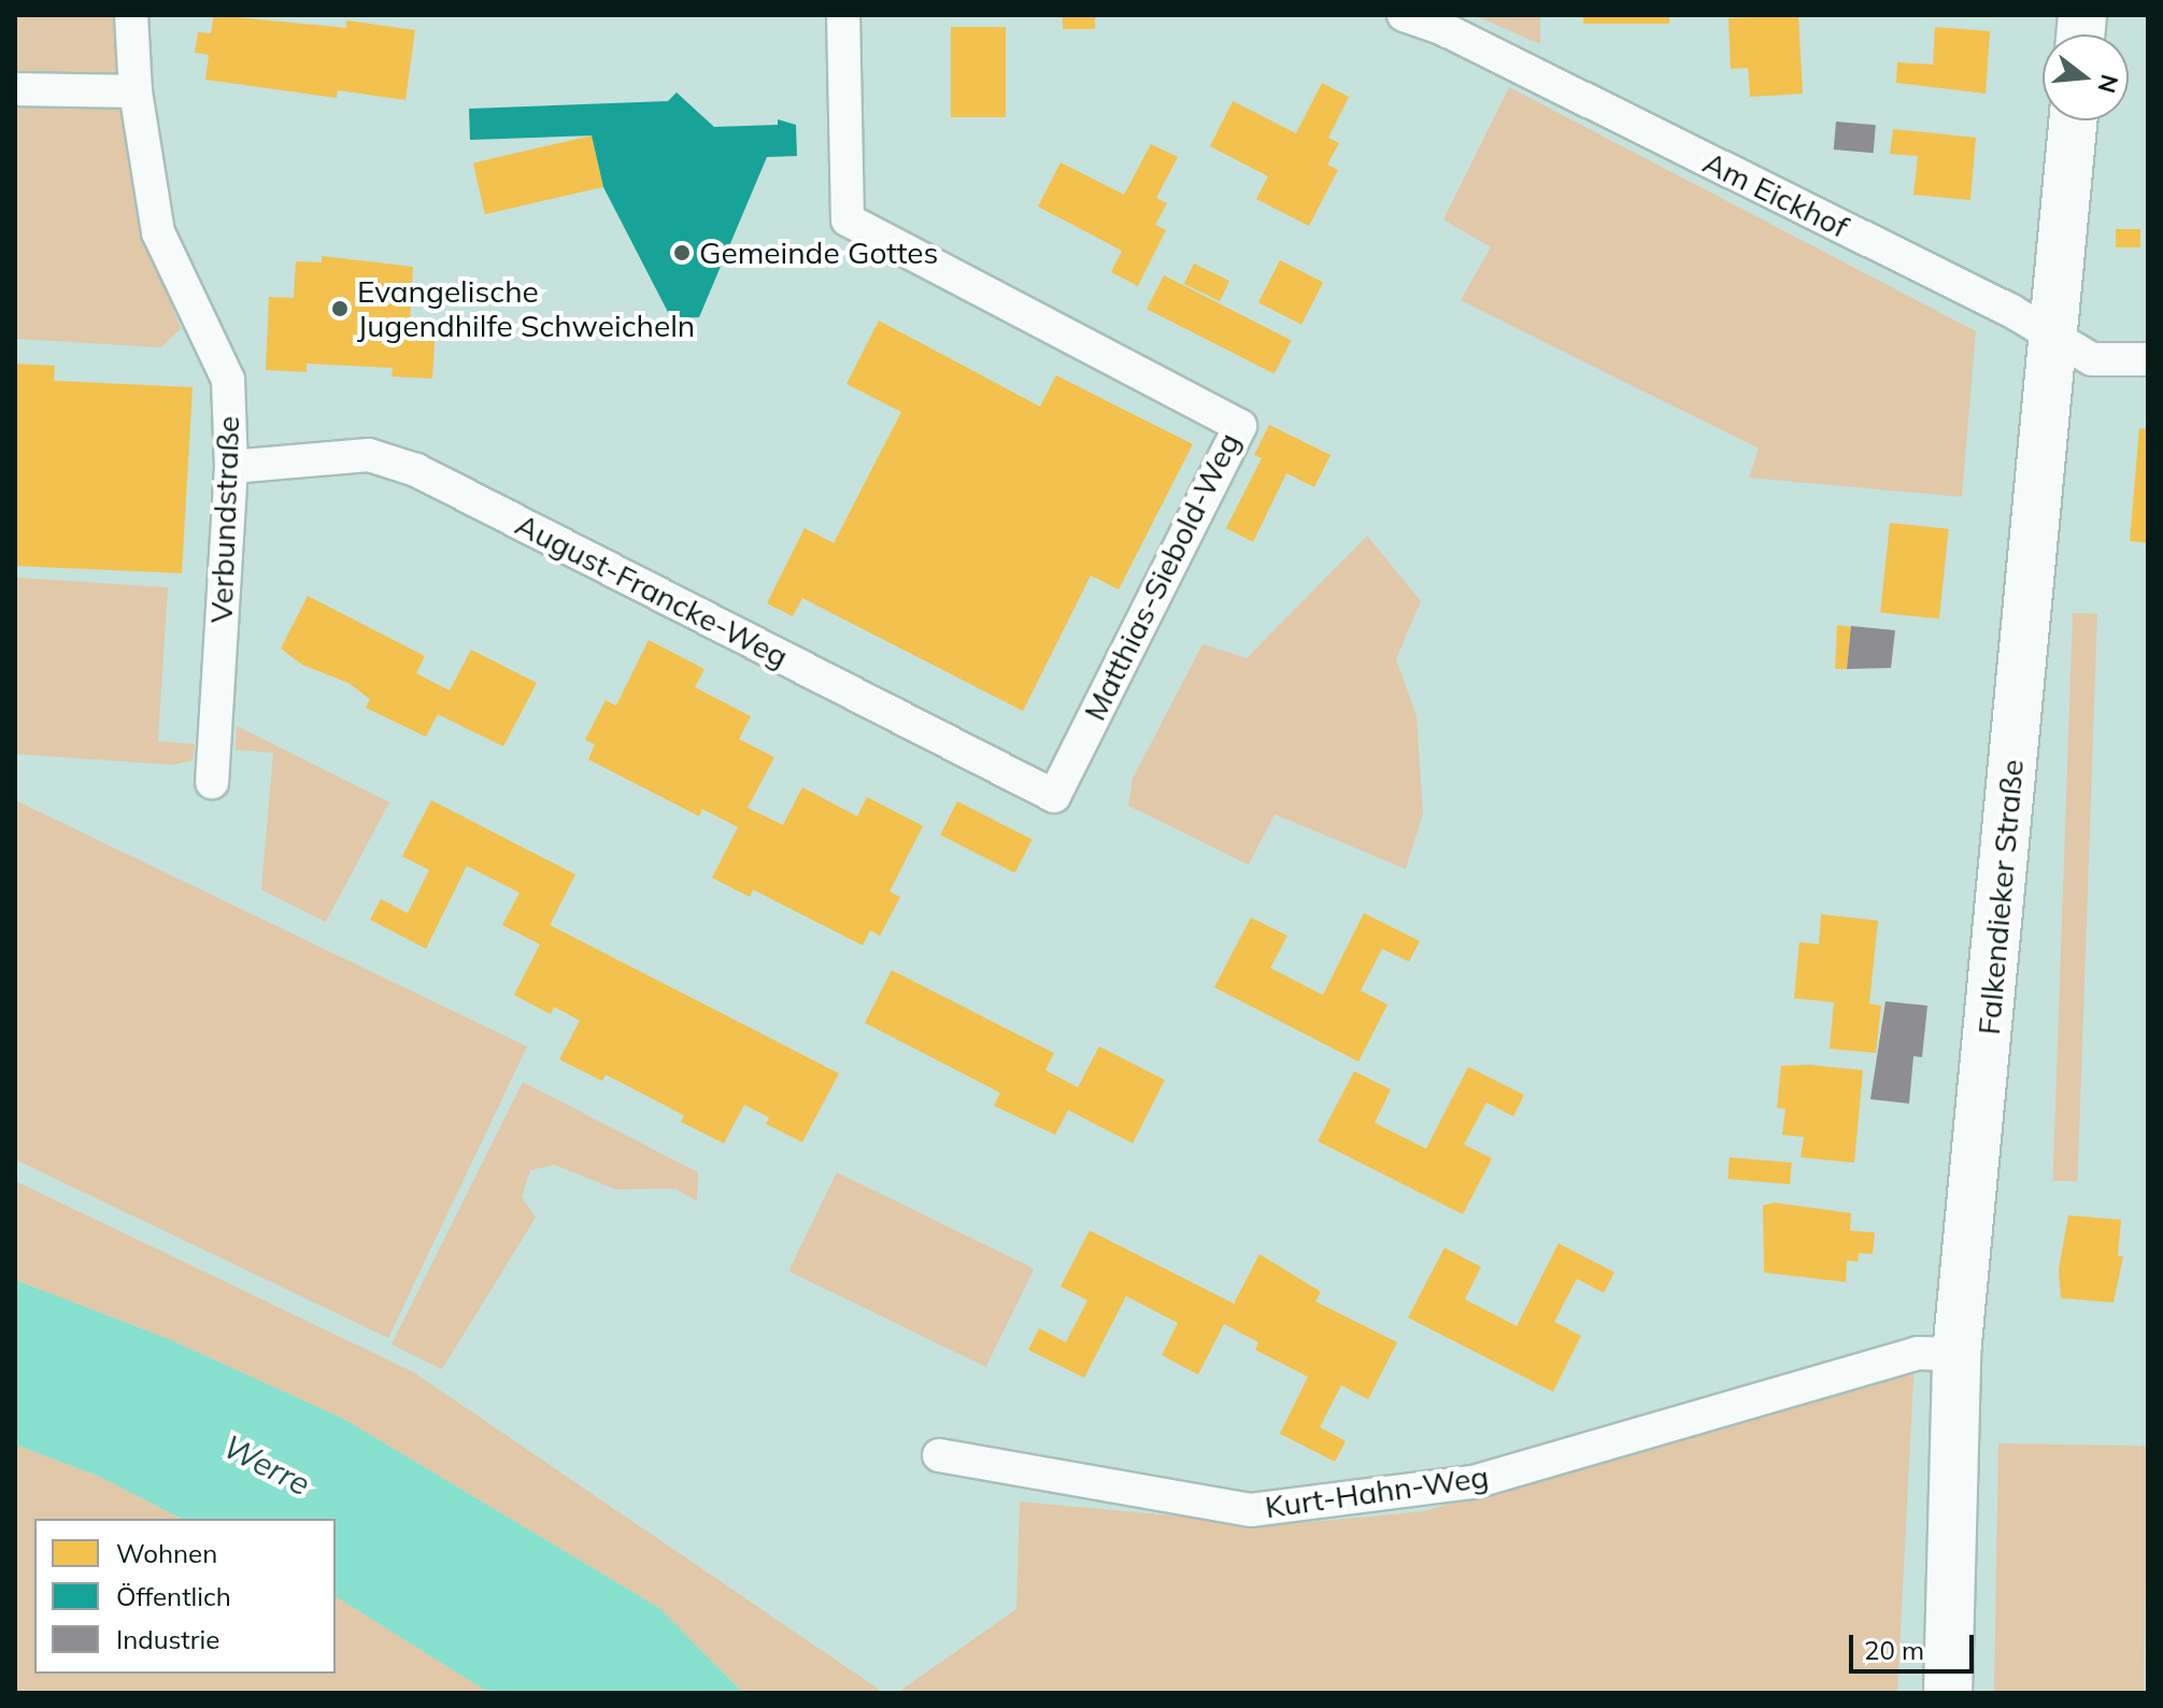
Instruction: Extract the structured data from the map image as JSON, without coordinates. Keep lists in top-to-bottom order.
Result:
{
  "streets": {
    "street": [
      "Am Eickhof",
      "Verbundstraße",
      "Matthias-Siebold-Weg",
      "August-Francke-Weg",
      "Falkendieker Straße",
      "Kurt-Hahn-Weg"
    ]
  },
  "crossings": [
    ["Am Eickhof", "Falkendieker Straße"],
    ["Verbundstraße", "August-Francke-Weg"],
    ["Matthias-Siebold-Weg", "August-Francke-Weg"],
    ["Falkendieker Straße", "Kurt-Hahn-Weg"]
  ],
  "water": ["Werre"],
  "places": ["Gemeinde Gottes", "Evangelische Jugendhilfe Schweicheln"],
  "legend": ["Wohnen", "Öffentlich", "Industrie"],
  "scale_bar": "20 m",
  "north": "right"
}
